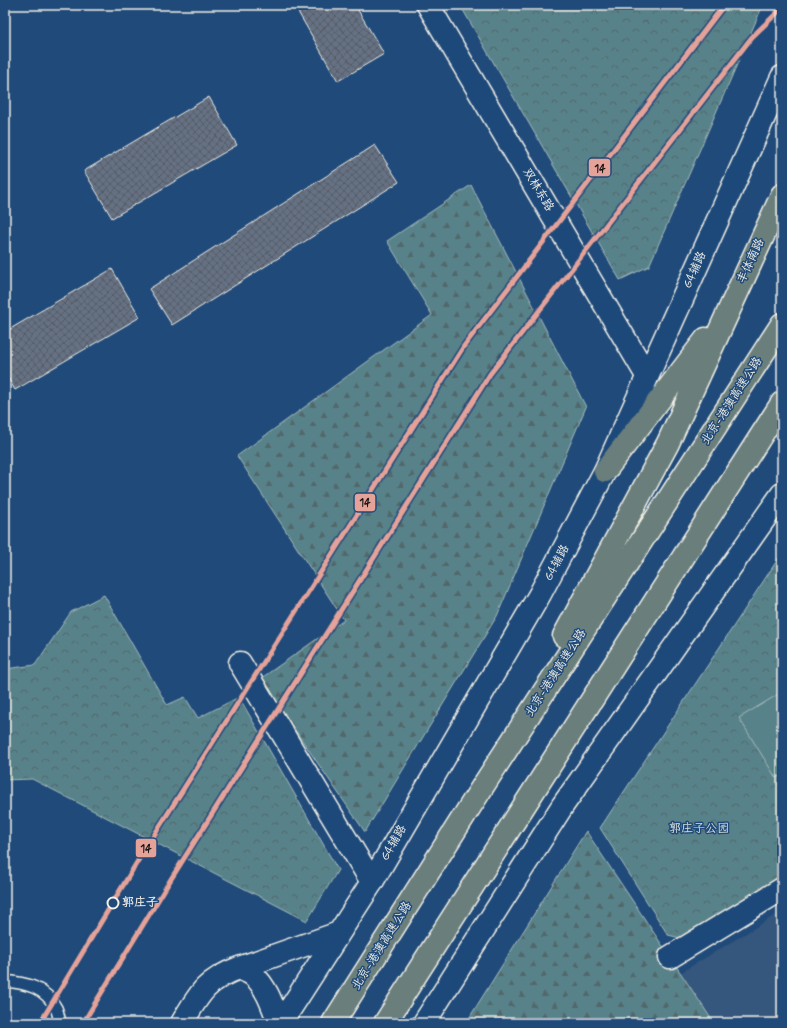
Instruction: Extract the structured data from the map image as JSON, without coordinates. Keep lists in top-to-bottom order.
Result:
{
  "streets": {
    "highway": ["丰体南路", "北京-港澳高速公路"],
    "street": ["双林东路", "G4辅路"]
  },
  "crossings": [
    ["双林东路", "G4辅路"]
  ],
  "parks": ["郭庄子公园"],
  "places": ["郭庄子"],
  "lines": ["transit line 14"]
}
